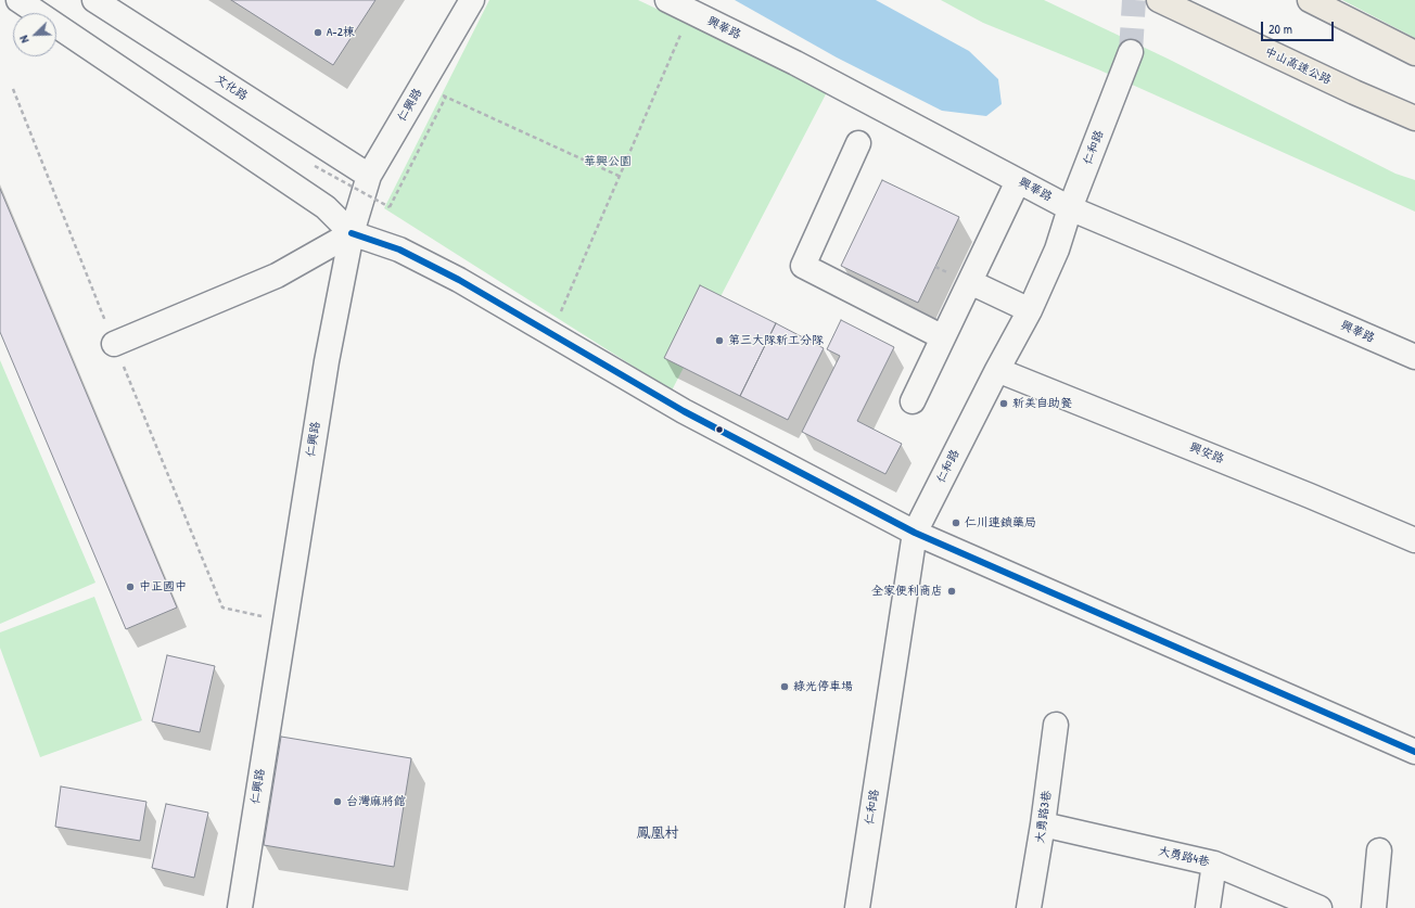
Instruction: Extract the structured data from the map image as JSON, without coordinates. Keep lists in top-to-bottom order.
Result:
{
  "streets": {
    "highway": ["中山高速公路"],
    "street": [
      "興華路",
      "文化路",
      "仁興路",
      "仁和路",
      "興安路",
      "大勇路3巷",
      "大勇路4巷"
    ]
  },
  "crossings": [
    ["興華路", "仁和路"],
    ["文化路", "仁興路"],
    ["仁和路", "興安路"],
    ["大勇路3巷", "大勇路4巷"]
  ],
  "districts": ["鳳凰村"],
  "parks": ["華興公園"],
  "places": [
    "A-2棟",
    "第三大隊新工分隊",
    "新美自助餐",
    "仁川連鎖藥局",
    "中正國中",
    "全家便利商店",
    "綠光停車場",
    "台灣麻將館"
  ],
  "scale_bar": "20 m",
  "north": "bottom left"
}
